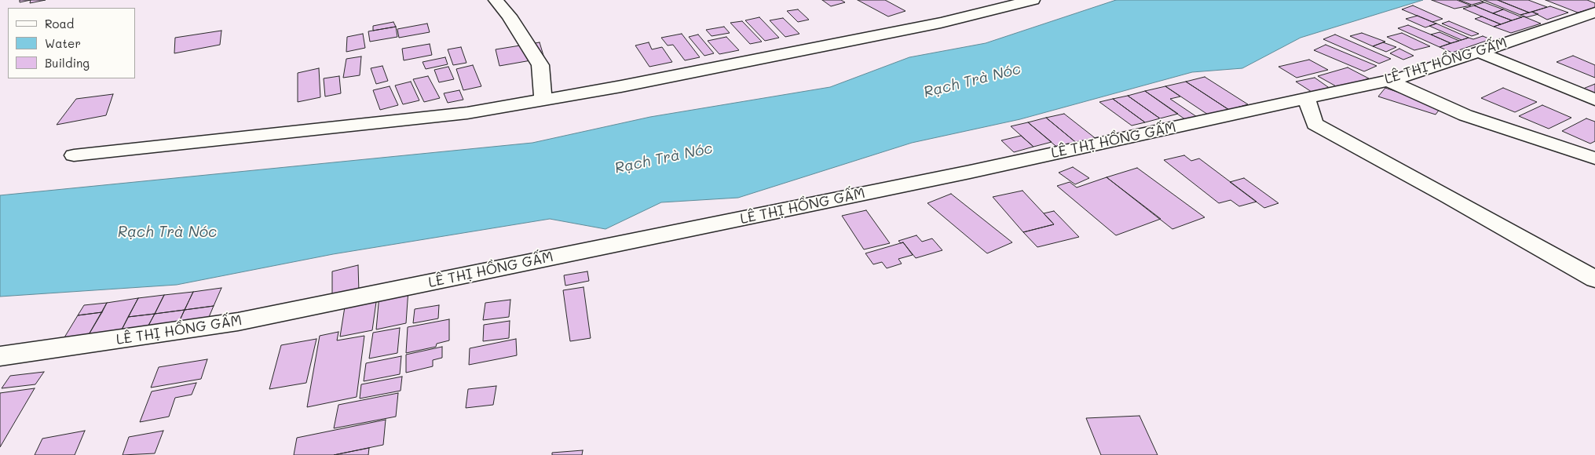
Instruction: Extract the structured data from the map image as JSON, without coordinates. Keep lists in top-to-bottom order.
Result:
{
  "streets": {
    "street": ["LÊ THỊ HỒNG GẤM"]
  },
  "water": ["Rạch Trà Nóc"],
  "legend": ["Road", "Water", "Building"]
}
